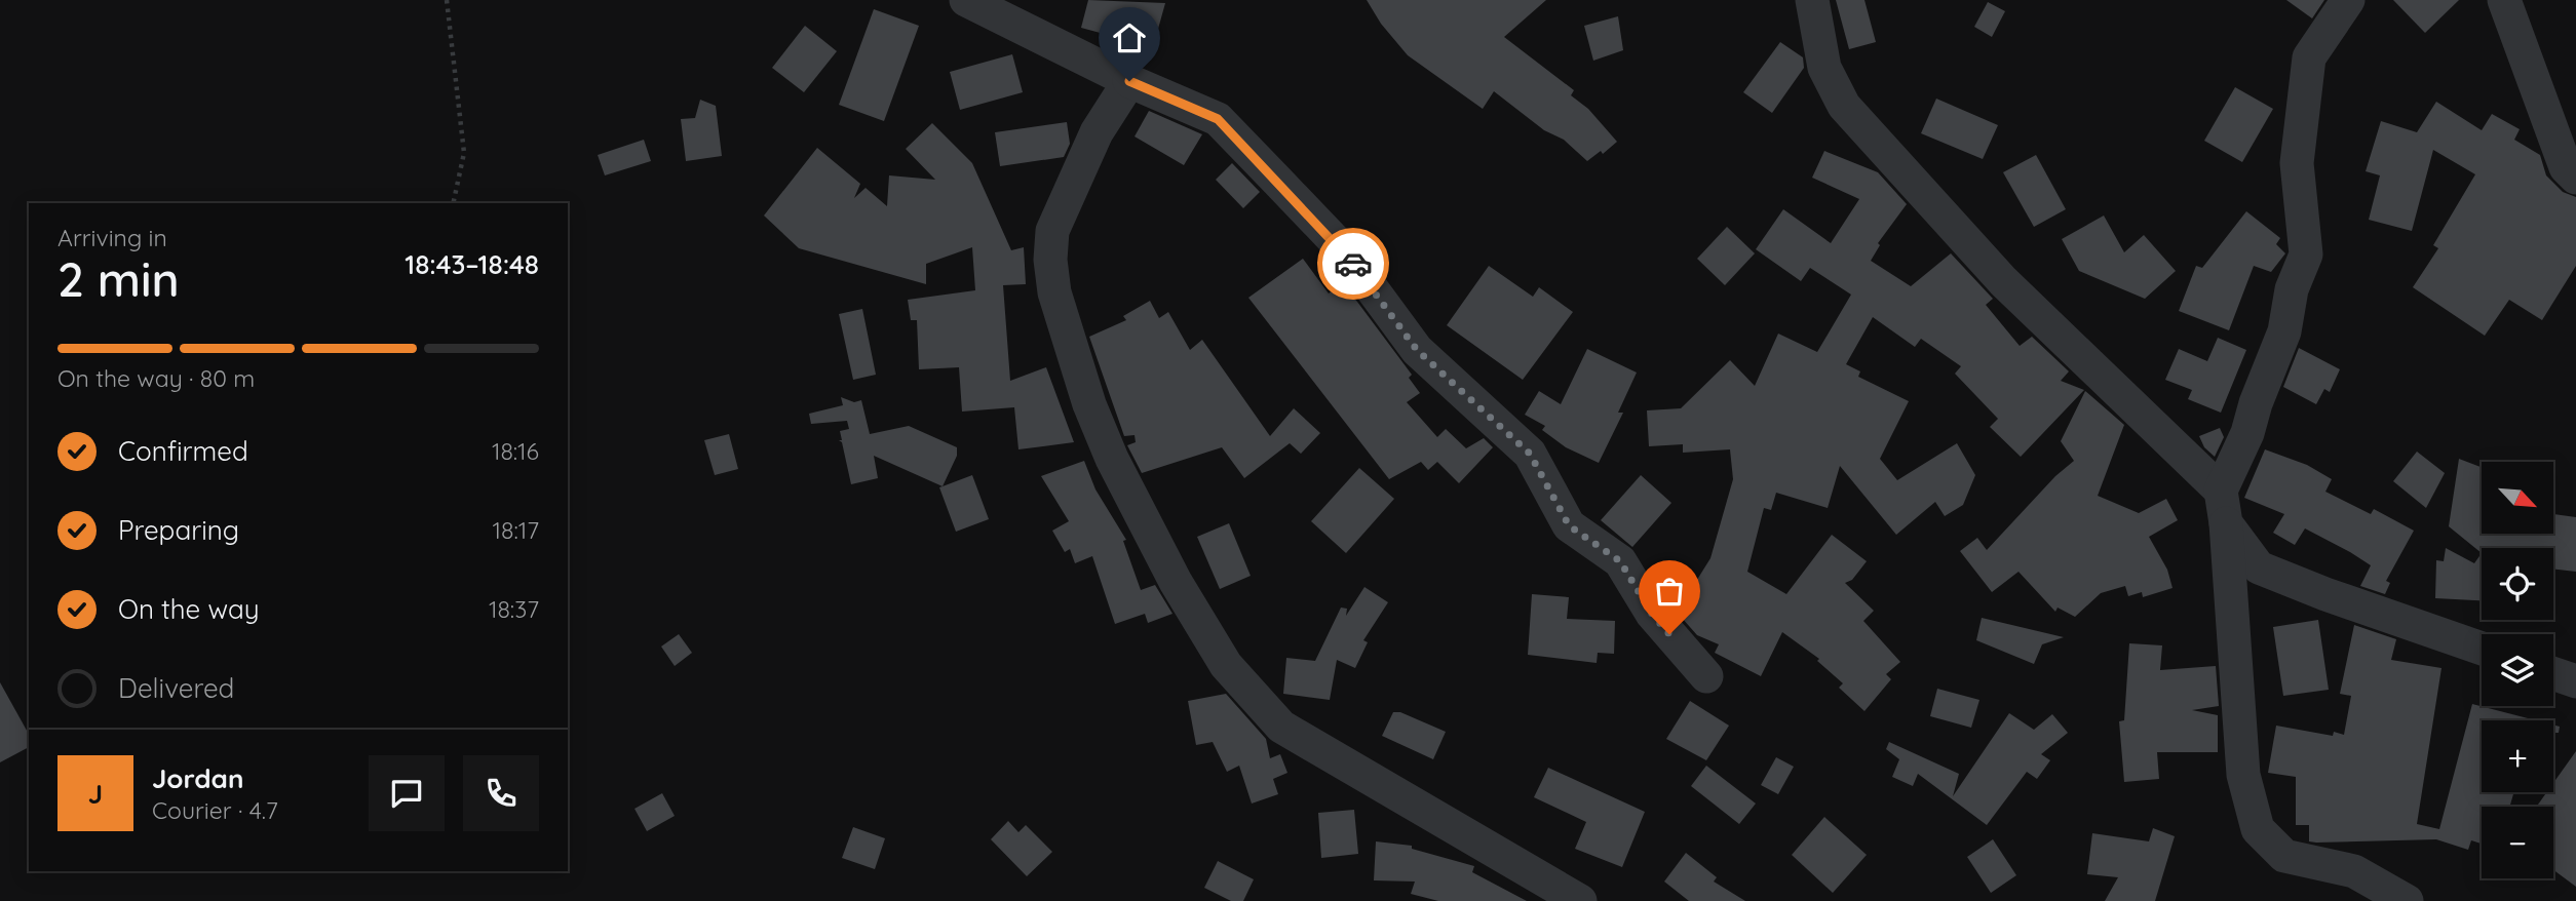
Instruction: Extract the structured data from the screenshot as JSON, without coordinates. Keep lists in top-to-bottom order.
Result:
{
  "north": "bottom right",
  "page": {
    "heading": ["2 min", "Arriving in", "18:43–18:48"],
    "panel": ["Jordan", "Courier · 4.7"],
    "bar": "On the way · 80 m",
    "list": [
      ["Confirmed", "18:16"],
      ["Preparing", "18:17"],
      ["On the way", "18:37"],
      "Delivered"
    ],
    "map_buttons": ["+", "−"],
    "round": "J"
  }
}
